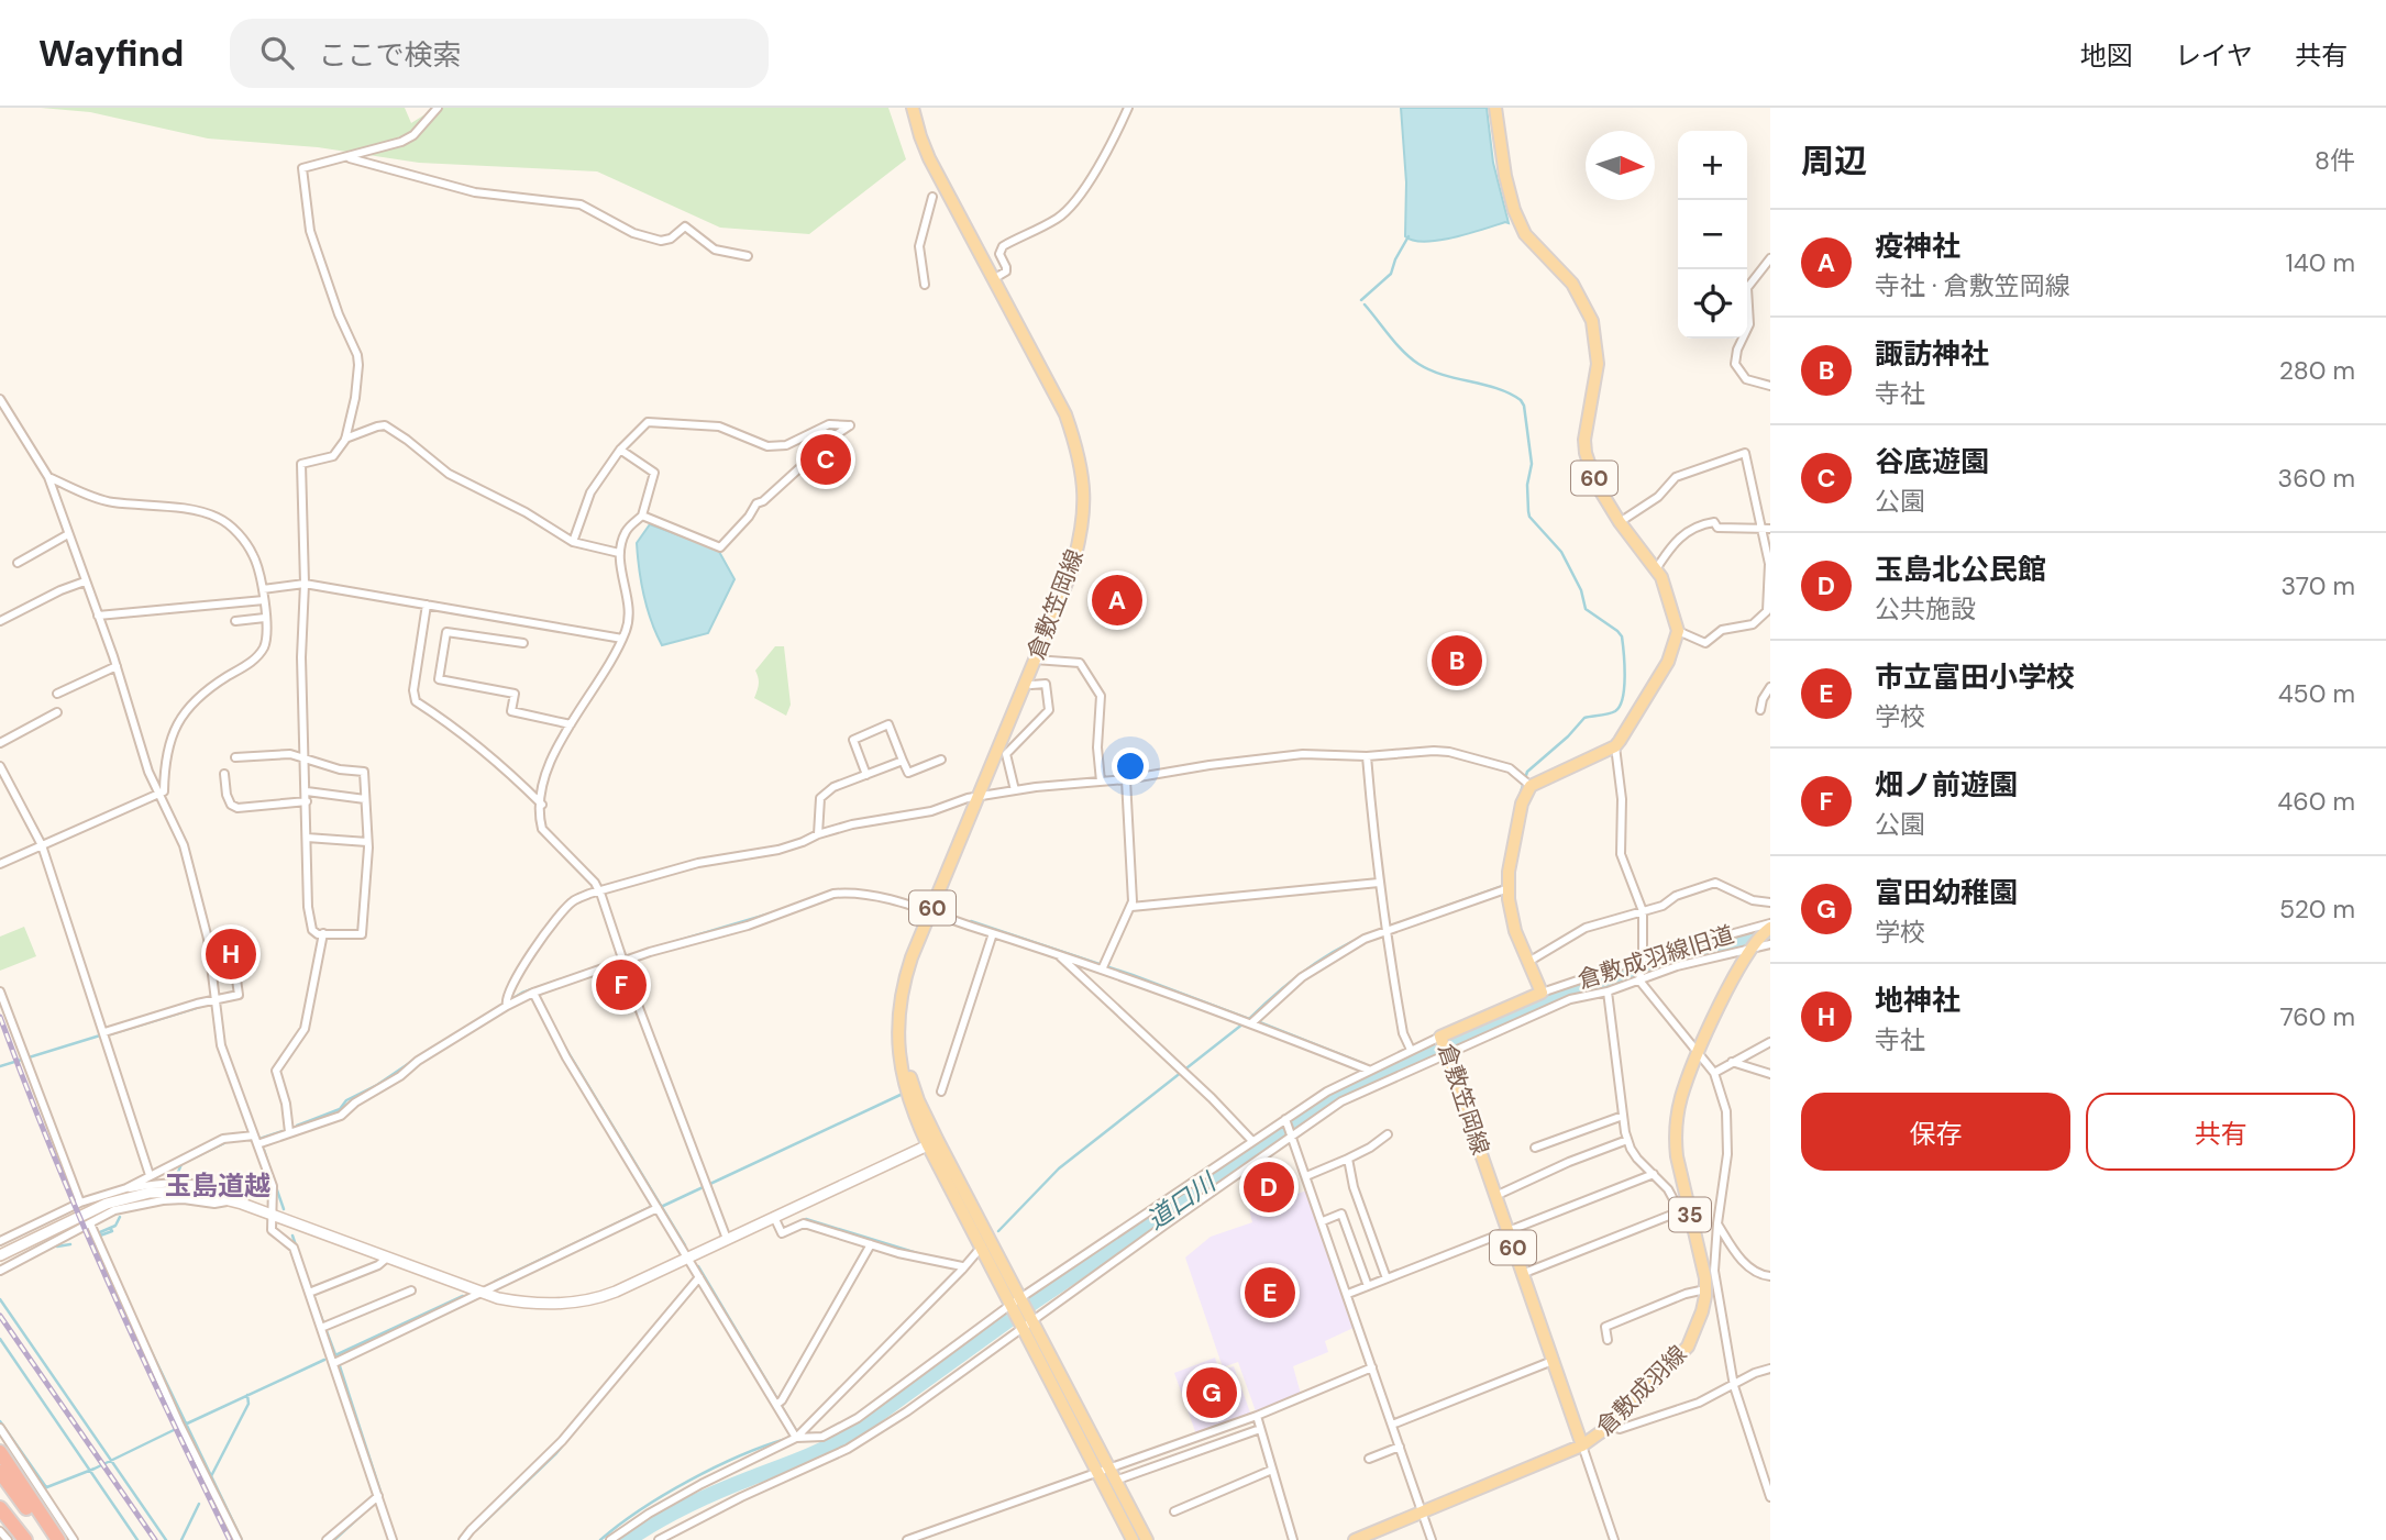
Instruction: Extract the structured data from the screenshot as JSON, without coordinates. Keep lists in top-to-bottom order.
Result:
{
  "streets": {
    "main road": [
      "60",
      "倉敷笠岡線",
      "35",
      "倉敷成羽線"
    ],
    "street": ["倉敷成羽線旧道"]
  },
  "crossings": [
    ["倉敷笠岡線", "倉敷成羽線旧道"],
    ["倉敷笠岡線", "倉敷成羽線"],
    ["倉敷成羽線旧道", "倉敷成羽線"]
  ],
  "districts": ["玉島道越"],
  "water": ["道口川"],
  "north": "right",
  "page": {
    "header": "Wayfind",
    "search": "ここで検索",
    "nav": ["地図", "レイヤ", "共有"],
    "heading": ["周辺", "8件"],
    "map_buttons": ["+", "−"],
    "list": [
      {
        "mark": "A",
        "name": "疫神社",
        "note": "寺社 · 倉敷笠岡線",
        "value": "140 m"
      },
      {
        "mark": "B",
        "name": "諏訪神社",
        "note": "寺社",
        "value": "280 m"
      },
      {
        "mark": "C",
        "name": "谷底遊園",
        "note": "公園",
        "value": "360 m"
      },
      {
        "mark": "D",
        "name": "玉島北公民館",
        "note": "公共施設",
        "value": "370 m"
      },
      {
        "mark": "E",
        "name": "市立富田小学校",
        "note": "学校",
        "value": "450 m"
      },
      {
        "mark": "F",
        "name": "畑ノ前遊園",
        "note": "公園",
        "value": "460 m"
      },
      {
        "mark": "G",
        "name": "富田幼稚園",
        "note": "学校",
        "value": "520 m"
      },
      {
        "mark": "H",
        "name": "地神社",
        "note": "寺社",
        "value": "760 m"
      }
    ],
    "pins": [
      "C",
      "A",
      "B",
      "H",
      "F",
      "D",
      "E",
      "G"
    ],
    "buttons": ["保存", "共有"]
  }
}
